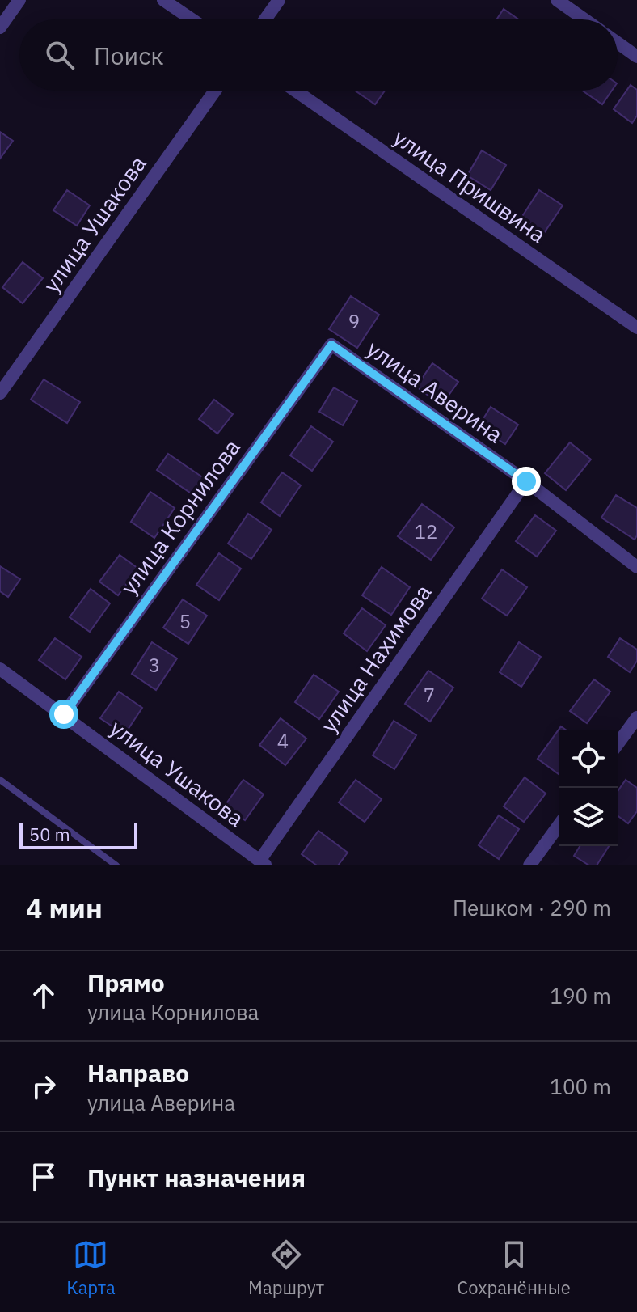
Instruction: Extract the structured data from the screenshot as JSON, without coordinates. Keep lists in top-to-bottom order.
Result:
{
  "streets": {
    "street": [
      "улица Пришвина",
      "улица Ушакова",
      "улица Аверина",
      "улица Корнилова",
      "улица Нахимова"
    ]
  },
  "crossings": [
    ["улица Ушакова", "улица Корнилова"],
    ["улица Ушакова", "улица Нахимова"],
    ["улица Аверина", "улица Корнилова"],
    ["улица Аверина", "улица Нахимова"]
  ],
  "house_numbers": [
    "9",
    "12",
    "5",
    "3",
    "7",
    "4"
  ],
  "scale_bar": "50 m",
  "page": {
    "search": "Поиск",
    "scale": "50 m",
    "heading": ["4 мин", "Пешком · 290 m"],
    "list": [
      ["Прямо", "улица Корнилова", "190 m"],
      ["Направо", "улица Аверина", "100 m"],
      "Пункт назначения"
    ],
    "nav": ["Карта", "Маршрут", "Сохранённые"]
  }
}
